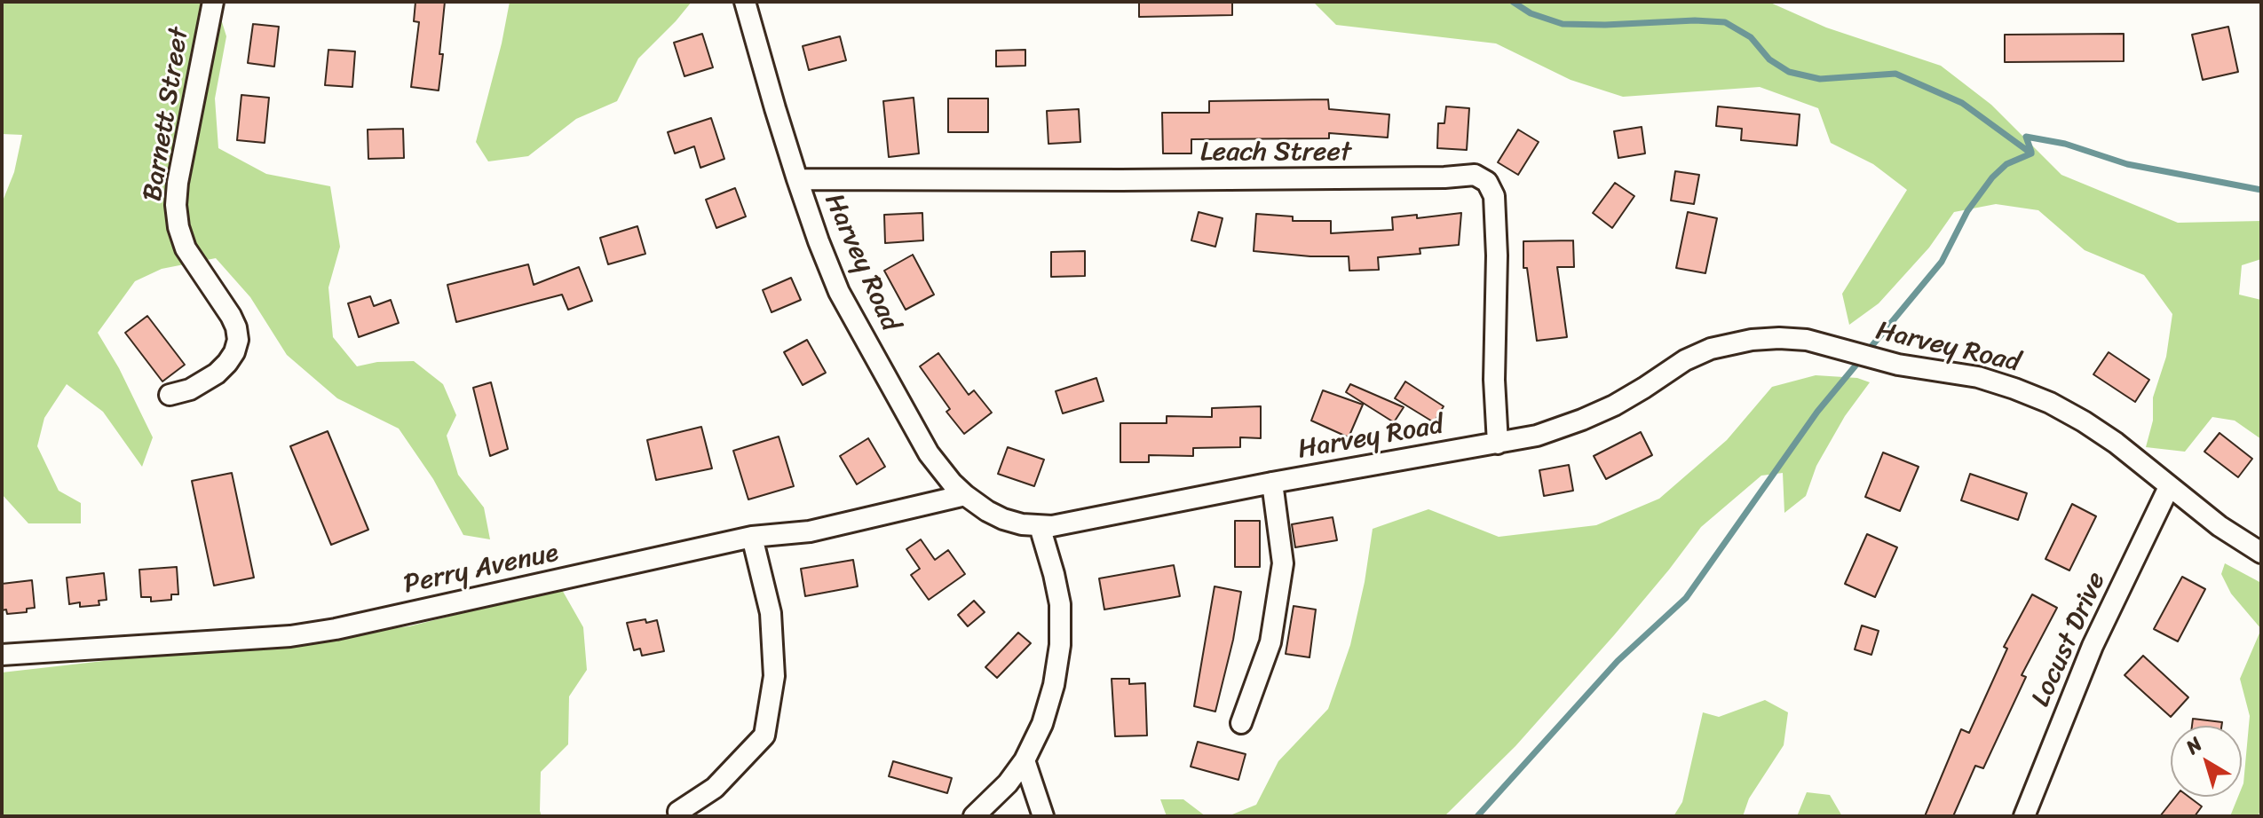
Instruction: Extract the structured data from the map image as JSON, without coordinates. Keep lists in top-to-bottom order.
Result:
{
  "streets": {
    "street": [
      "Barnett Street",
      "Leach Street",
      "Harvey Road",
      "Perry Avenue",
      "Locust Drive"
    ]
  },
  "crossings": [
    ["Leach Street", "Harvey Road"],
    ["Harvey Road", "Perry Avenue"],
    ["Harvey Road", "Locust Drive"]
  ],
  "north": "top left"
}
